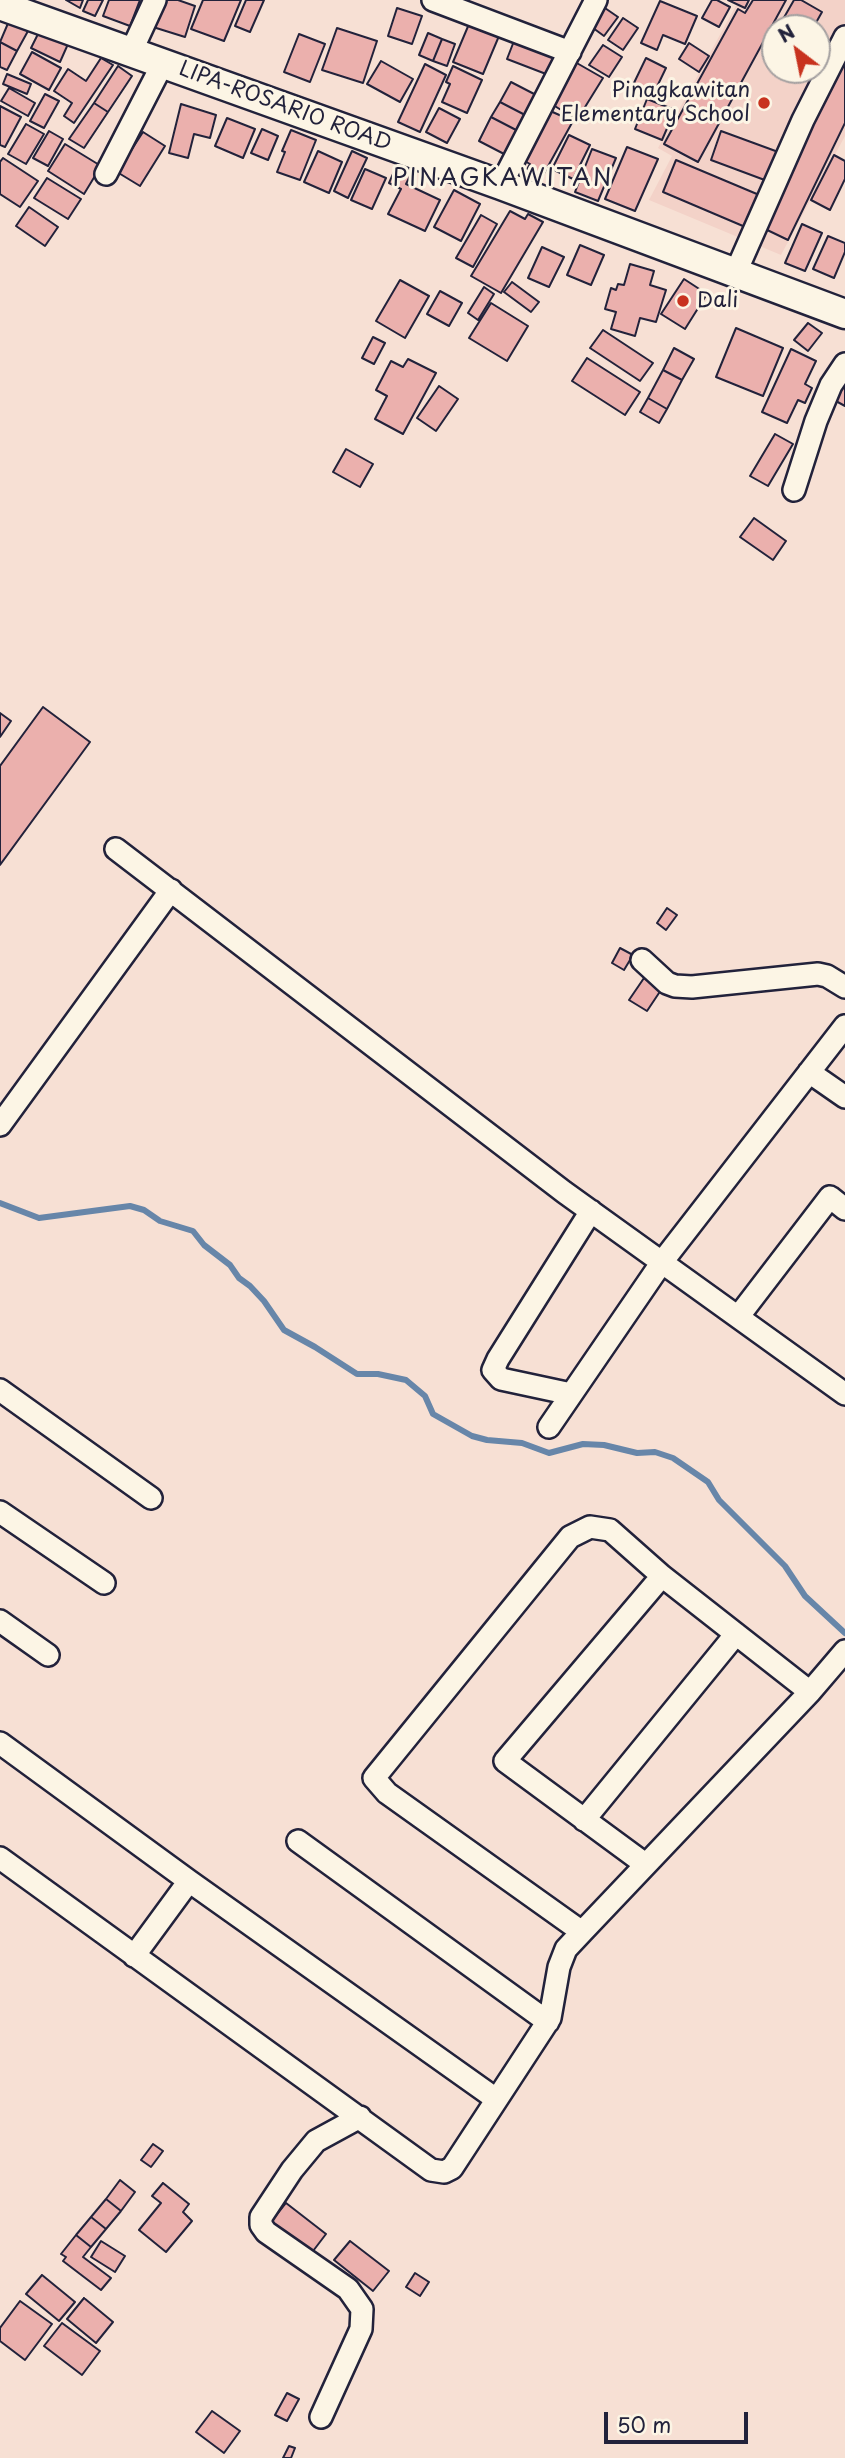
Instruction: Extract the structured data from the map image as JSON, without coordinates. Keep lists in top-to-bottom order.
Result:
{
  "streets": {
    "main road": ["LIPA-ROSARIO ROAD"]
  },
  "districts": ["PINAGKAWITAN"],
  "places": ["Pinagkawitan Elementary School", "Dali"],
  "scale_bar": "50 m",
  "north": "top left"
}
